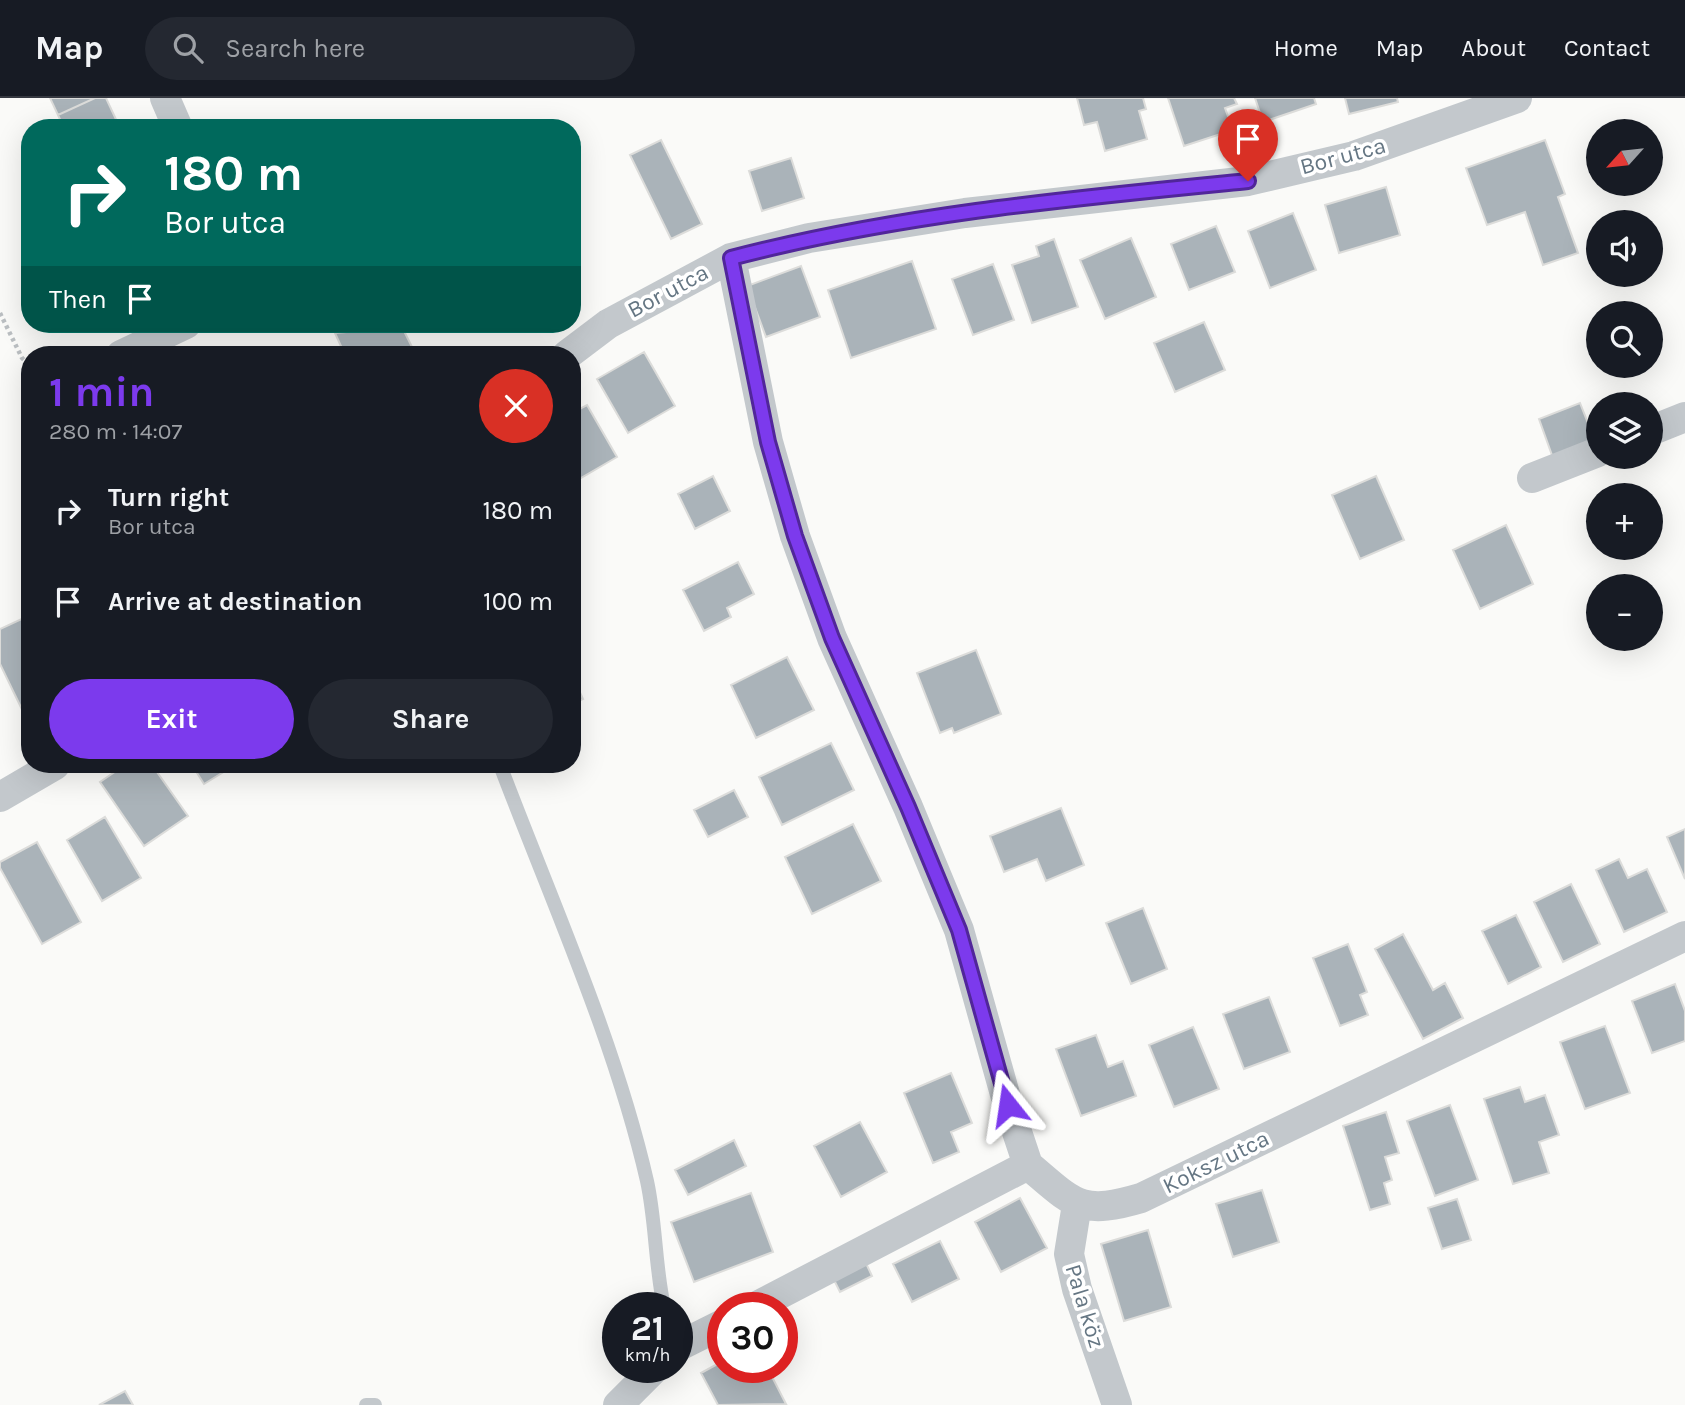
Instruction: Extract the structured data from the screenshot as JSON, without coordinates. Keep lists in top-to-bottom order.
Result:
{
  "streets": {
    "street": ["Bor utca", "Koksz utca", "Pala köz"]
  },
  "crossings": [
    ["Koksz utca", "Pala köz"]
  ],
  "north": "bottom left",
  "page": {
    "header": "Map",
    "search": "Search here",
    "nav": [
      "Home",
      "Map",
      "About",
      "Contact"
    ],
    "map_buttons": ["+", "−"],
    "turn": ["180 m", "Bor utca"],
    "then": "Then",
    "heading": ["1 min", "280 m · 14:07"],
    "list": [
      {
        "name": "Turn right",
        "note": "Bor utca",
        "value": "180 m"
      },
      {
        "name": "Arrive at destination",
        "value": "100 m"
      }
    ],
    "buttons": ["Exit", "Share"],
    "speed": "21 km/h",
    "limit": "30"
  }
}
